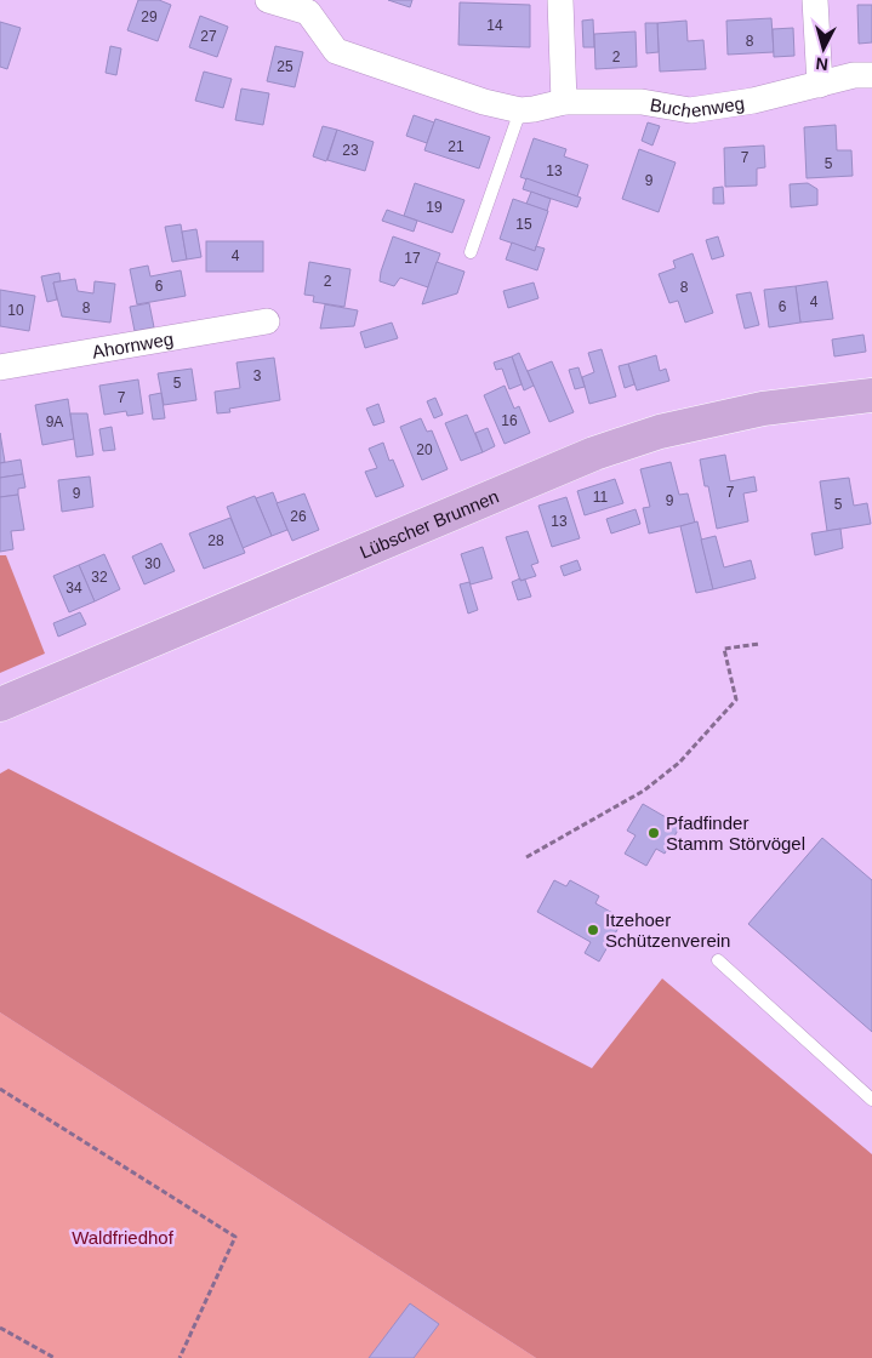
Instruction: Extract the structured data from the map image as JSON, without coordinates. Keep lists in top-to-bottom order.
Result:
{
  "streets": {
    "main road": ["Lübscher Brunnen"],
    "street": ["Buchenweg", "Ahornweg"]
  },
  "parks": ["Waldfriedhof"],
  "places": ["Pfadfinder Stamm Störvögel", "Itzehoer Schützenverein"],
  "house_numbers": [
    "29",
    "14",
    "27",
    "8",
    "2",
    "25",
    "21",
    "23",
    "7",
    "5",
    "13",
    "9",
    "19",
    "15",
    "4",
    "17",
    "2",
    "6",
    "8",
    "4",
    "6",
    "8",
    "10",
    "3",
    "5",
    "7",
    "16",
    "9A",
    "20",
    "7",
    "9",
    "11",
    "9",
    "5",
    "26",
    "13",
    "28",
    "30",
    "32",
    "34"
  ],
  "north": "bottom"
}
